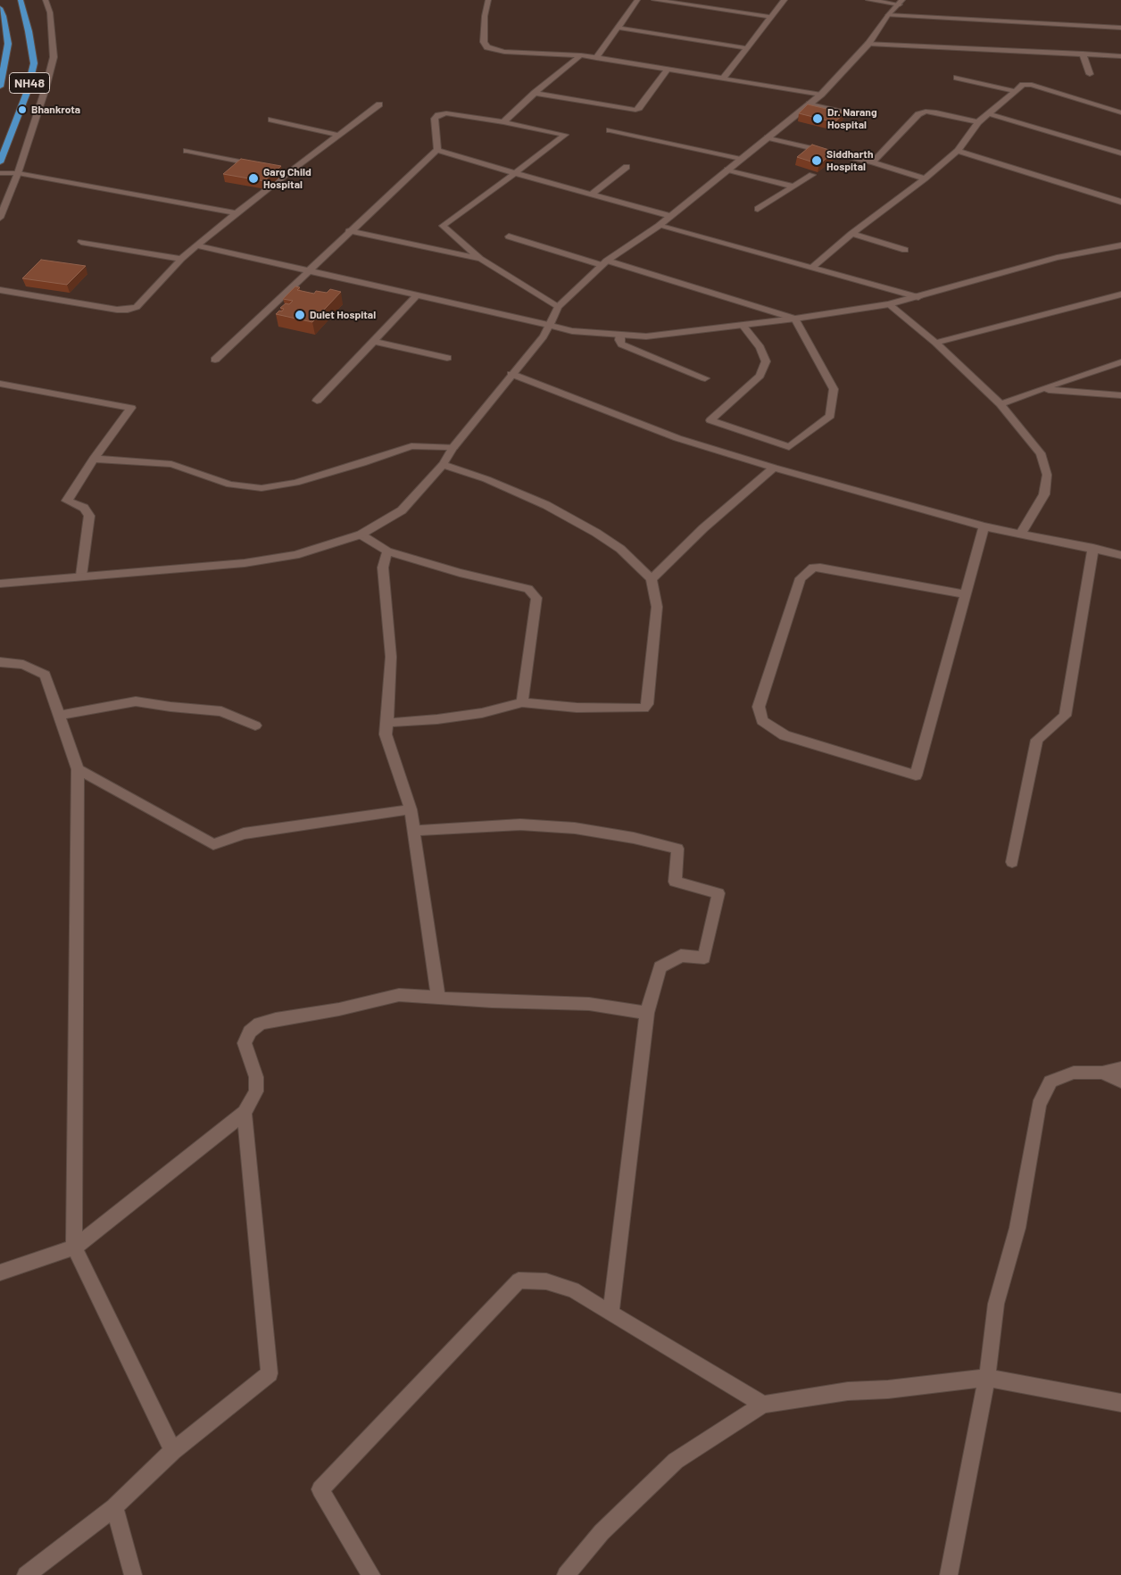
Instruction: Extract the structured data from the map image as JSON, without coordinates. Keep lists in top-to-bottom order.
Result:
{
  "streets": {
    "highway": ["NH48"]
  },
  "places": [
    "Bhankrota",
    "Dr. Narang Hospital",
    "Siddharth Hospital",
    "Garg Child Hospital",
    "Dulet Hospital"
  ]
}
